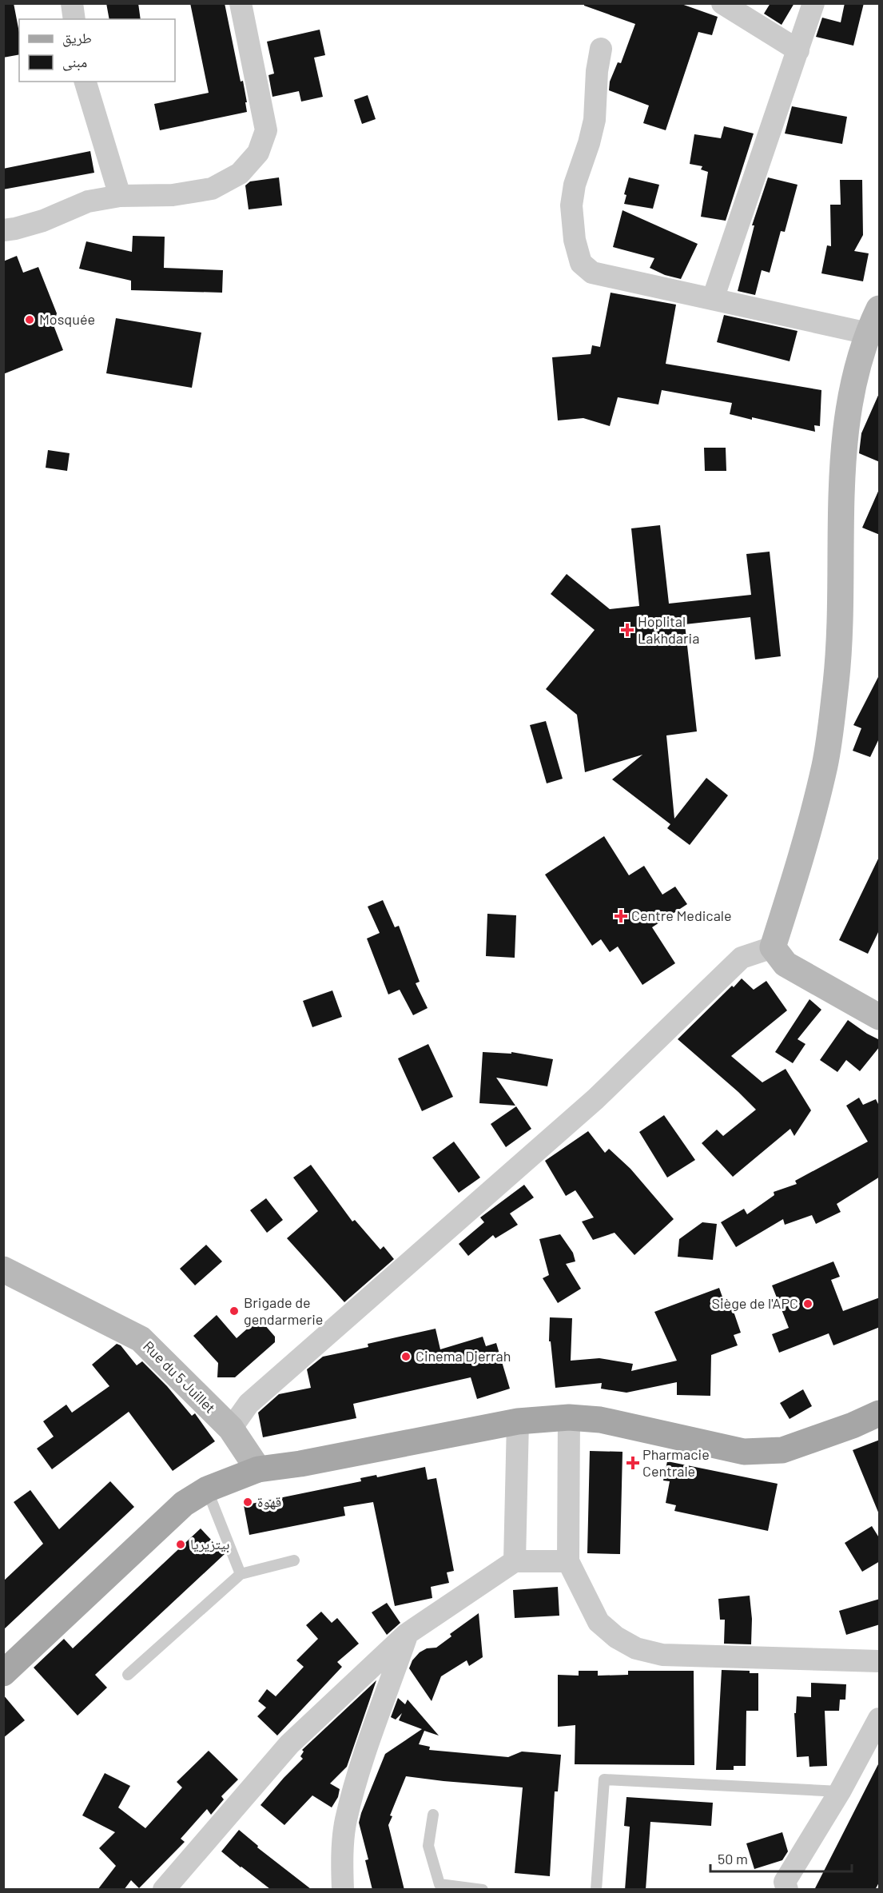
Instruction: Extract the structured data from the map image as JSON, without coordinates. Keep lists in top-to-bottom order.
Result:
{
  "streets": {
    "street": ["Rue du 5 Juillet"]
  },
  "places": {
    "other": [
      "Mosquée",
      "Siège de l'APC",
      "Brigade de gendarmerie",
      "Cinema Djerrah",
      "قهوة",
      "بيتزيريا"
    ],
    "health": ["Hoplital Lakhdaria", "Centre Medicale", "Pharmacie Centrale"]
  },
  "legend": ["طريق", "مبنى"],
  "scale_bar": "50 m"
}
